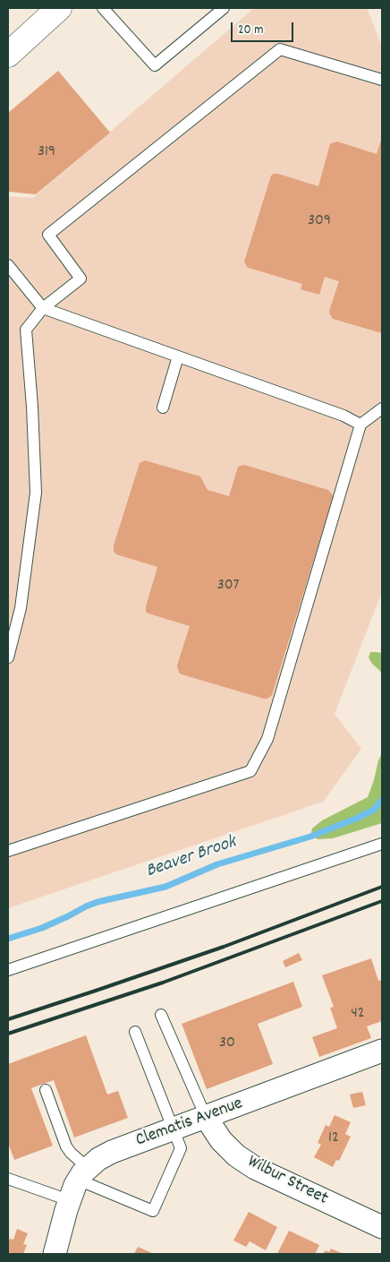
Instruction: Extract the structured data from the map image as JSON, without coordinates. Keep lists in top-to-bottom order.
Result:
{
  "streets": {
    "street": ["Clematis Avenue", "Wilbur Street"]
  },
  "crossings": [
    ["Clematis Avenue", "Wilbur Street"]
  ],
  "water": ["Beaver Brook"],
  "house_numbers": [
    "319",
    "309",
    "307",
    "42",
    "30",
    "12"
  ],
  "scale_bar": "20 m"
}
